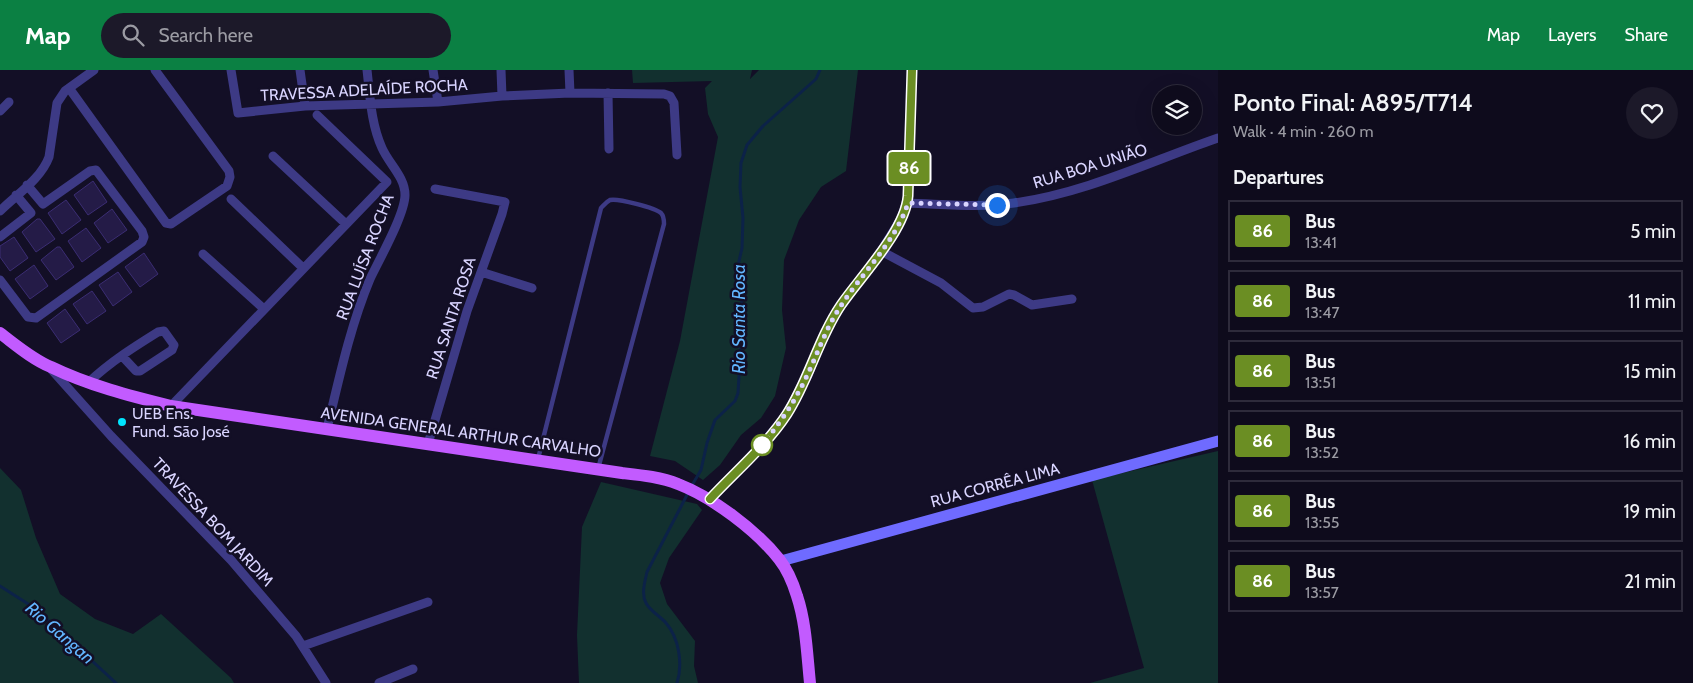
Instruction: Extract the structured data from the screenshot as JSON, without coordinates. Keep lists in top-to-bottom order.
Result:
{
  "streets": {
    "main road": ["AVENIDA GENERAL ARTHUR CARVALHO"],
    "street": [
      "TRAVESSA ADELAÍDE ROCHA",
      "RUA BOA UNIÃO",
      "RUA LUÍSA ROCHA",
      "RUA SANTA ROSA",
      "RUA CORRÊA LIMA",
      "TRAVESSA BOM JARDIM"
    ]
  },
  "crossings": [
    ["TRAVESSA ADELAÍDE ROCHA", "RUA LUÍSA ROCHA"],
    ["RUA LUÍSA ROCHA", "AVENIDA GENERAL ARTHUR CARVALHO"],
    ["RUA SANTA ROSA", "AVENIDA GENERAL ARTHUR CARVALHO"],
    ["AVENIDA GENERAL ARTHUR CARVALHO", "RUA CORRÊA LIMA"],
    ["AVENIDA GENERAL ARTHUR CARVALHO", "TRAVESSA BOM JARDIM"]
  ],
  "water": ["Rio Santa Rosa", "Rio Gangan"],
  "places": ["UEB Ens. Fund. São José"],
  "lines": ["bus line 86"],
  "page": {
    "header": "Map",
    "search": "Search here",
    "nav": ["Map", "Layers", "Share"],
    "on_map": "86",
    "heading": [
      ["Ponto Final: A895/T714", "Walk · 4 min · 260 m"],
      "Departures"
    ],
    "list": [
      {
        "mark": "86",
        "name": "Bus",
        "note": "13:41",
        "value": "5 min"
      },
      {
        "mark": "86",
        "name": "Bus",
        "note": "13:47",
        "value": "11 min"
      },
      {
        "mark": "86",
        "name": "Bus",
        "note": "13:51",
        "value": "15 min"
      },
      {
        "mark": "86",
        "name": "Bus",
        "note": "13:52",
        "value": "16 min"
      },
      {
        "mark": "86",
        "name": "Bus",
        "note": "13:55",
        "value": "19 min"
      },
      {
        "mark": "86",
        "name": "Bus",
        "note": "13:57",
        "value": "21 min"
      }
    ]
  }
}
